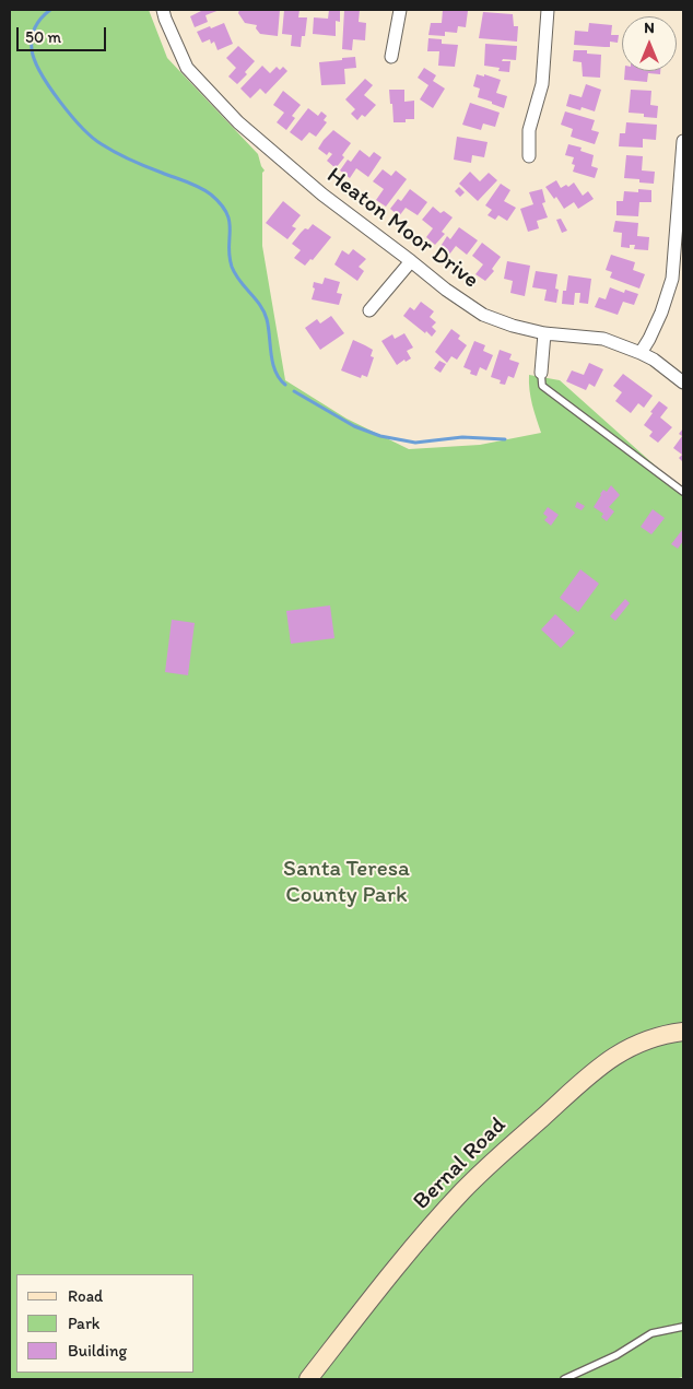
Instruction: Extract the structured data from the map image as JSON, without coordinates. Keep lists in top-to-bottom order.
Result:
{
  "streets": {
    "street": ["Heaton Moor Drive", "Bernal Road"]
  },
  "parks": ["Santa Teresa County Park"],
  "legend": ["Road", "Park", "Building"],
  "scale_bar": "50 m",
  "north": "top"
}
